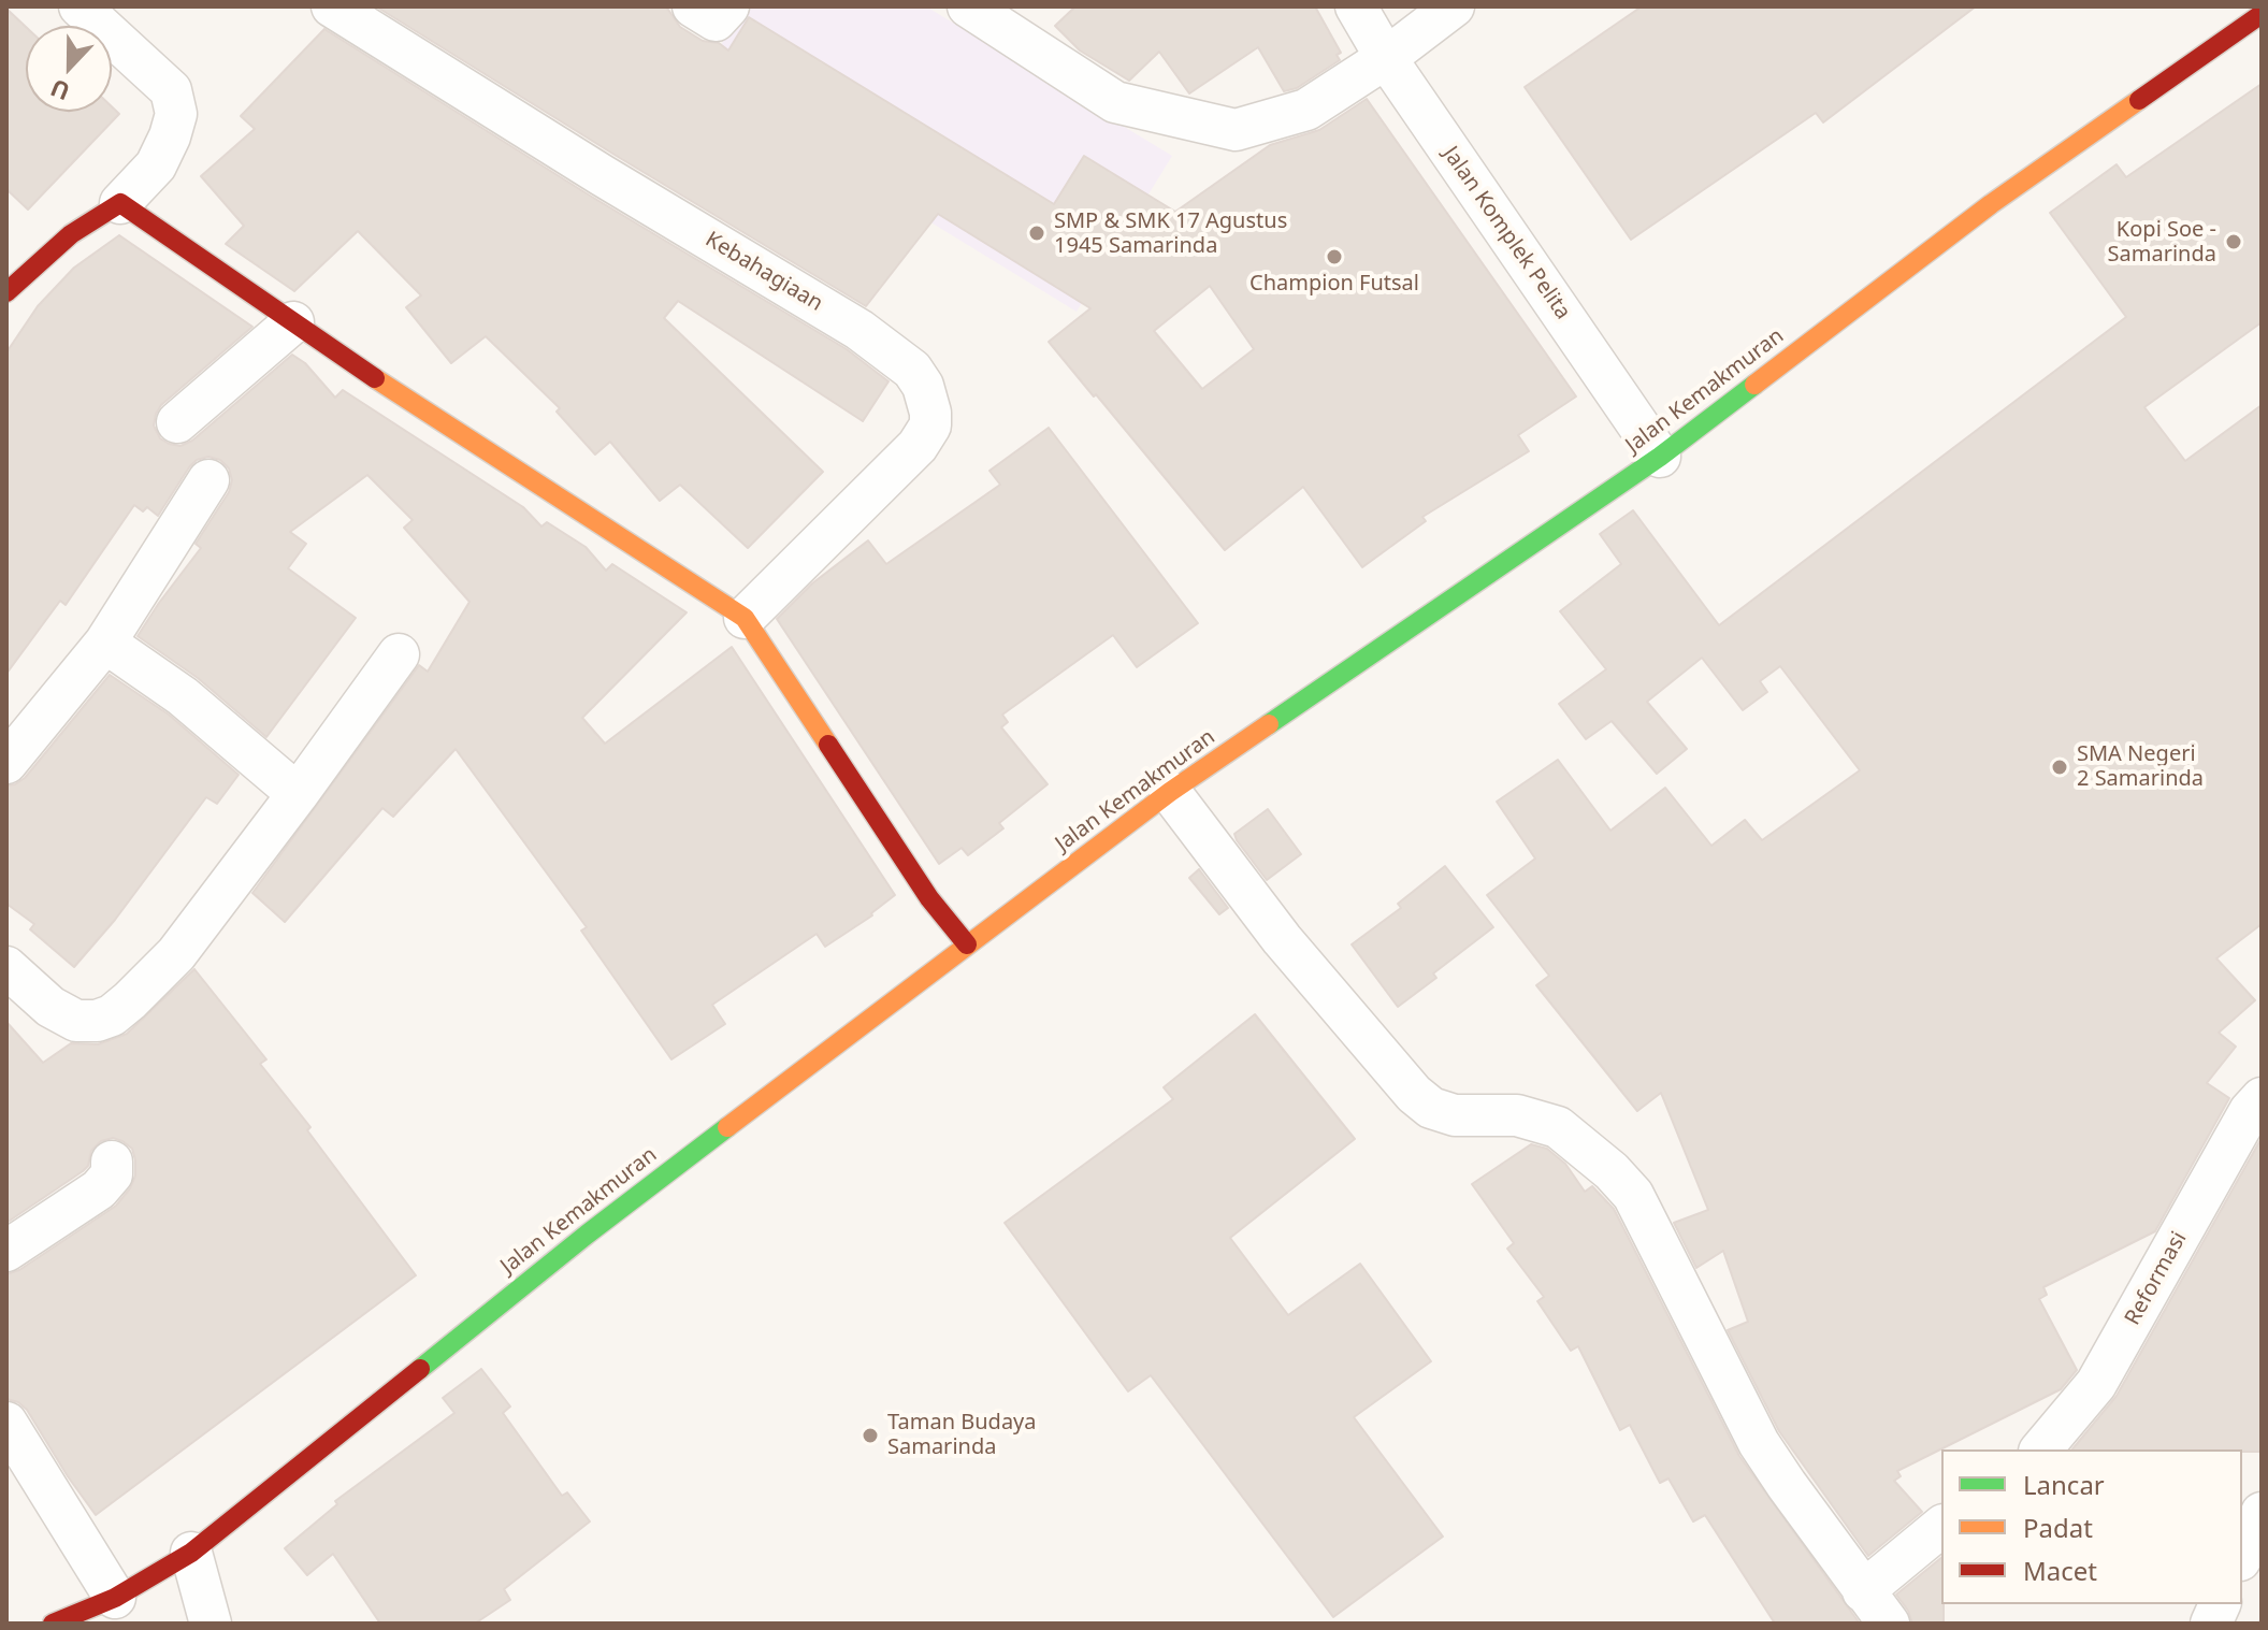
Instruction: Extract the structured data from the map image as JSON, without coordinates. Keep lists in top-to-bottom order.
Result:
{
  "streets": {
    "street": [
      "Jalan Komplek Pelita",
      "Kebahagiaan",
      "Jalan Kemakmuran",
      "Reformasi"
    ]
  },
  "crossings": [
    ["Jalan Komplek Pelita", "Jalan Kemakmuran"]
  ],
  "places": [
    "SMP & SMK 17 Agustus 1945 Samarinda",
    "Kopi Soe - Samarinda",
    "Champion Futsal",
    "SMA Negeri 2 Samarinda",
    "Taman Budaya Samarinda"
  ],
  "legend": ["Lancar", "Padat", "Macet"],
  "north": "bottom"
}
